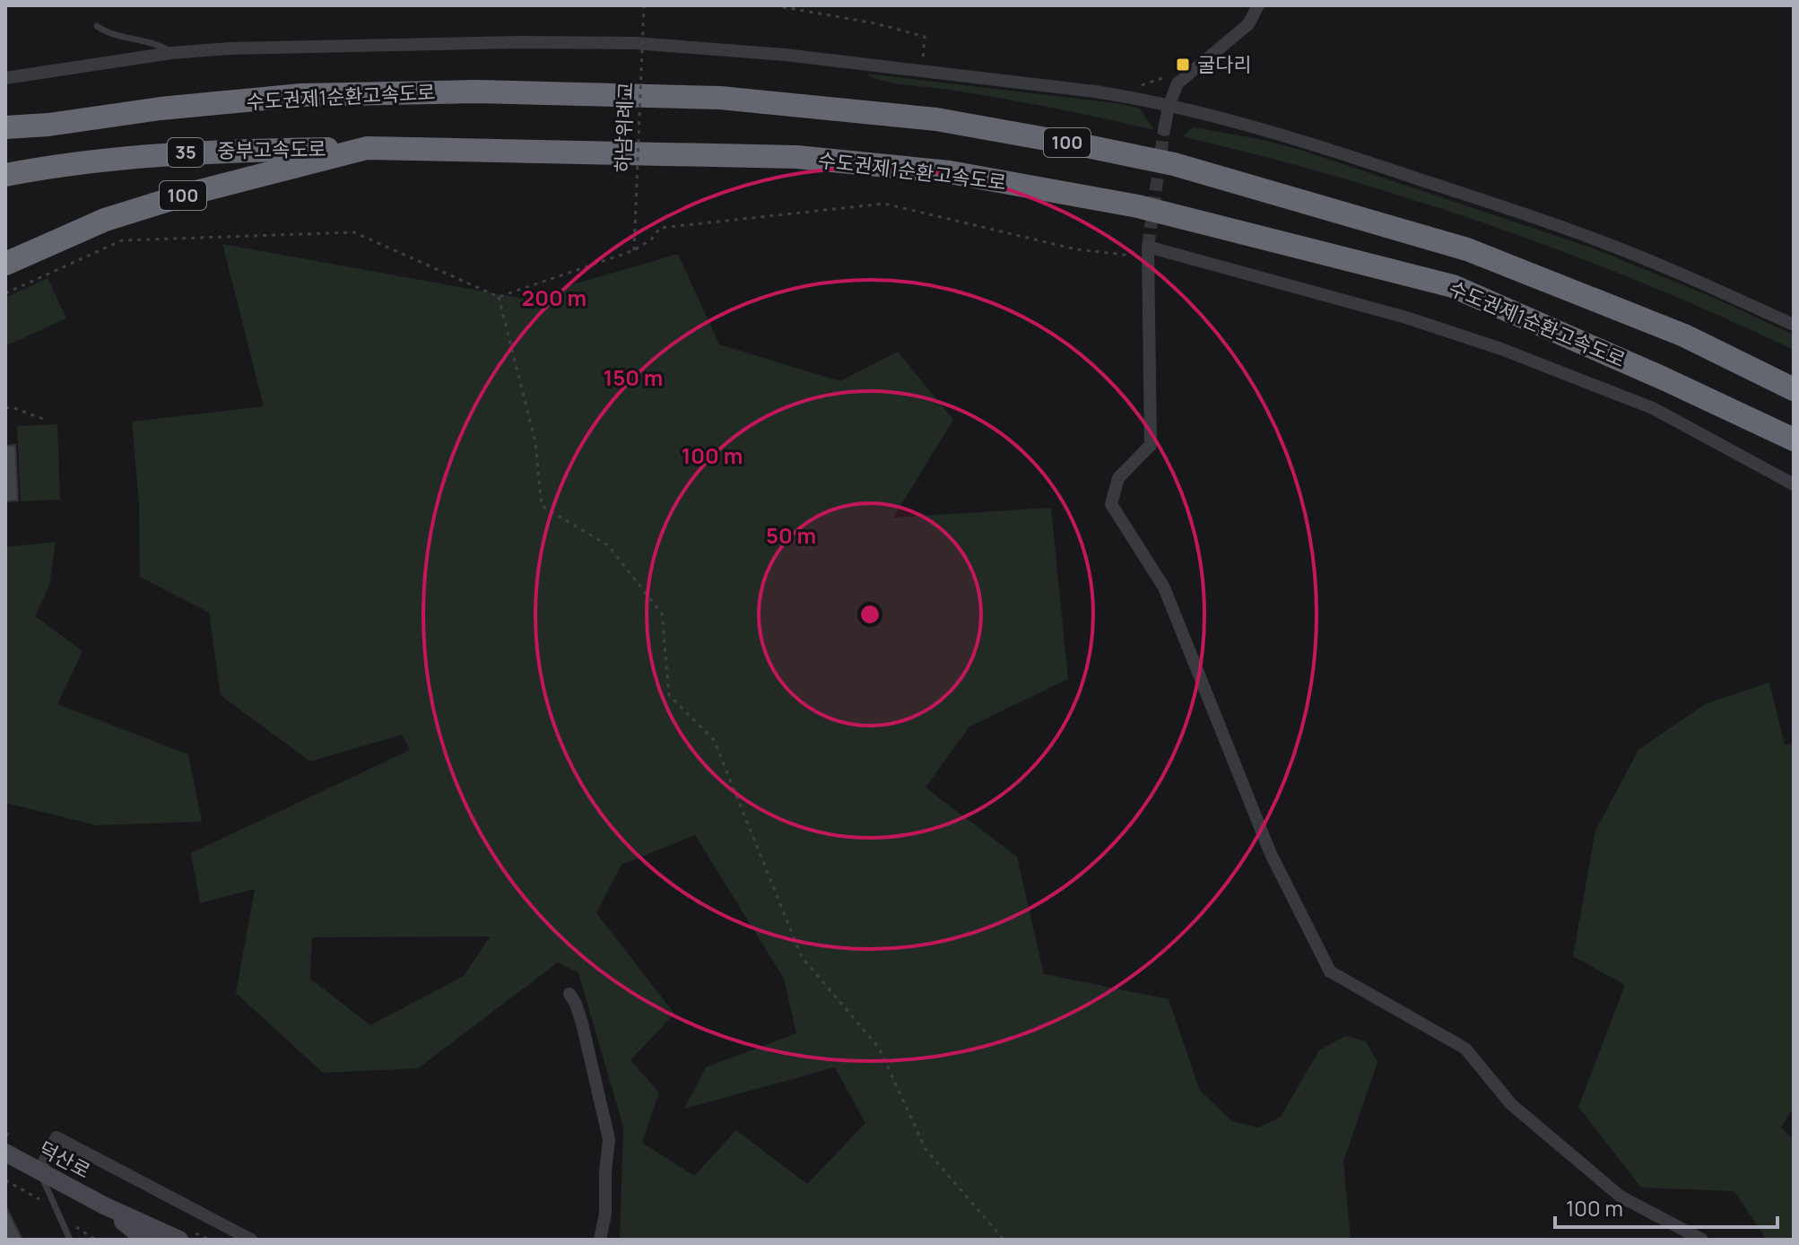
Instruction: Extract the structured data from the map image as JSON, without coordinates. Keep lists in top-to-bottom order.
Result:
{
  "streets": {
    "highway": [
      "수도권제1순환고속도로",
      "100",
      "중부고속도로",
      "35"
    ],
    "main road": ["덕산로"],
    "path": ["하남위례교"]
  },
  "crossings": [
    ["수도권제1순환고속도로", "중부고속도로"]
  ],
  "places": {
    "transit": ["굴다리"]
  },
  "scale_bar": "100 m",
  "rings": [
    "200 m",
    "150 m",
    "100 m",
    "50 m"
  ]
}
